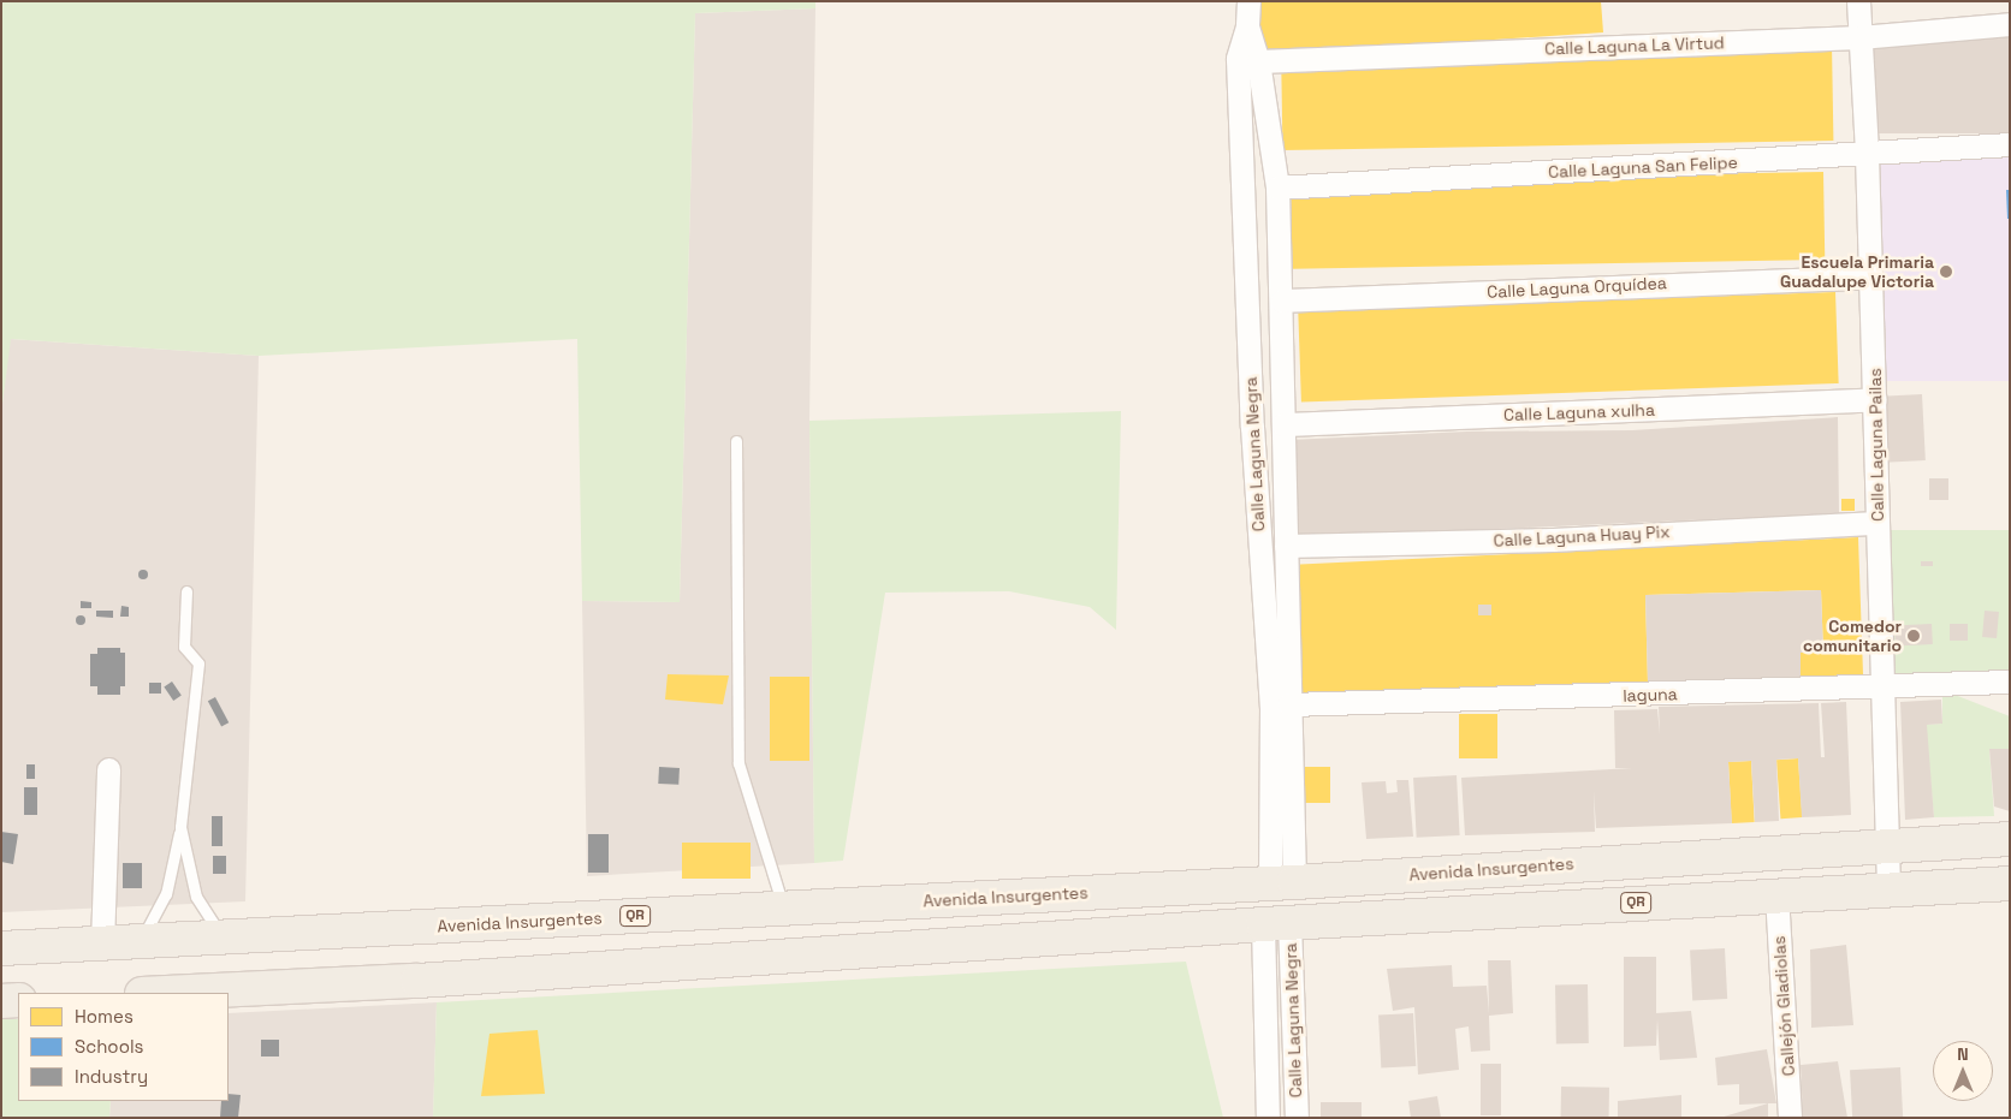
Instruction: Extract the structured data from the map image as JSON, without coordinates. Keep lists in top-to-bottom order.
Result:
{
  "streets": {
    "main road": ["Avenida Insurgentes", "QR"],
    "street": [
      "Calle Laguna La Virtud",
      "Calle Laguna San Felipe",
      "Calle Laguna Orquídea",
      "Calle Laguna xulha",
      "Calle Laguna Pailas",
      "Calle Laguna Negra",
      "Calle Laguna Huay Pix",
      "laguna",
      "Callejón Gladiolas"
    ]
  },
  "crossings": [
    ["Calle Laguna La Virtud", "Calle Laguna Pailas"],
    ["Calle Laguna La Virtud", "Calle Laguna Negra"],
    ["Calle Laguna San Felipe", "Calle Laguna Pailas"],
    ["Calle Laguna San Felipe", "Calle Laguna Negra"],
    ["Calle Laguna Orquídea", "Calle Laguna Pailas"],
    ["Calle Laguna Orquídea", "Calle Laguna Negra"],
    ["Calle Laguna xulha", "Calle Laguna Pailas"],
    ["Calle Laguna xulha", "Calle Laguna Negra"],
    ["Calle Laguna Pailas", "Calle Laguna Huay Pix"],
    ["Calle Laguna Pailas", "laguna"],
    ["Calle Laguna Pailas", "Avenida Insurgentes"],
    ["Calle Laguna Pailas", "QR"],
    ["Calle Laguna Negra", "Calle Laguna Huay Pix"],
    ["Calle Laguna Negra", "laguna"],
    ["Calle Laguna Negra", "Avenida Insurgentes"],
    ["Calle Laguna Negra", "QR"],
    ["QR", "Callejón Gladiolas"]
  ],
  "places": ["Escuela Primaria Guadalupe Victoria", "Comedor comunitario"],
  "legend": ["Homes", "Schools", "Industry"],
  "north": "top"
}
